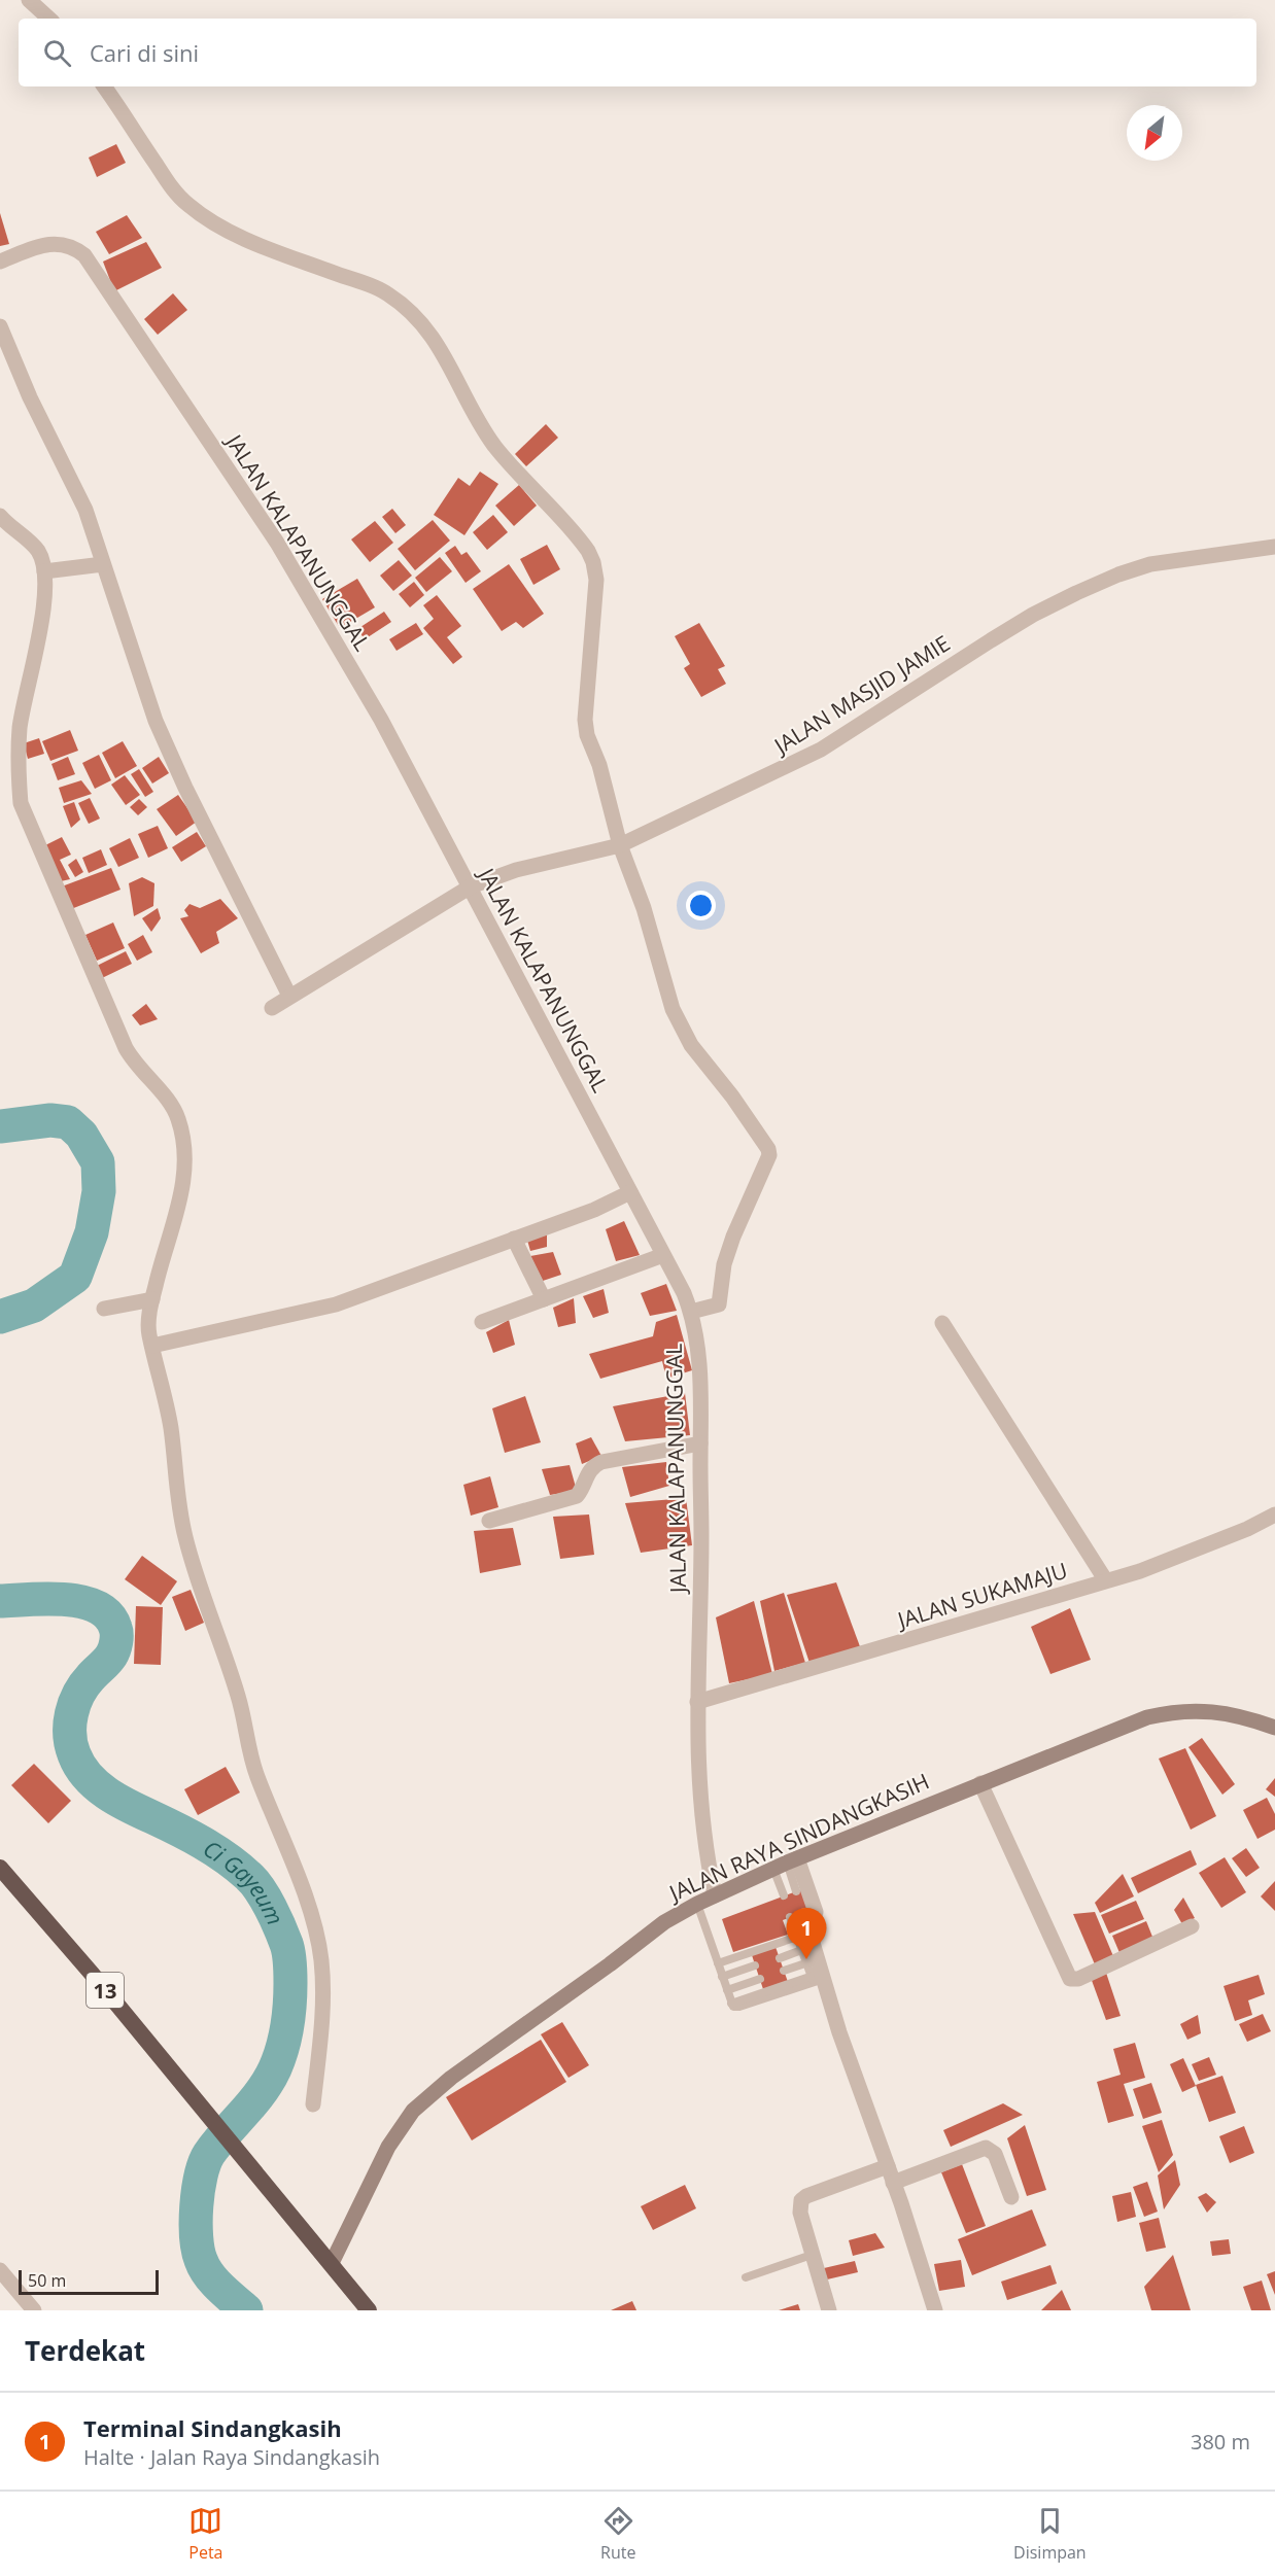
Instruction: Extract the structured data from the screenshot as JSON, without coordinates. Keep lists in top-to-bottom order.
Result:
{
  "streets": {
    "highway": ["13"],
    "main road": ["JALAN RAYA SINDANGKASIH"],
    "street": ["JALAN KALAPANUNGGAL", "JALAN MASJID JAMIE", "JALAN SUKAMAJU"]
  },
  "crossings": [
    ["JALAN KALAPANUNGGAL", "JALAN MASJID JAMIE"],
    ["JALAN KALAPANUNGGAL", "JALAN SUKAMAJU"],
    ["JALAN KALAPANUNGGAL", "JALAN RAYA SINDANGKASIH"],
    ["JALAN RAYA SINDANGKASIH", "13"]
  ],
  "water": ["Ci Gayeum"],
  "scale_bar": "50 m",
  "north": "bottom left",
  "page": {
    "search": "Cari di sini",
    "pins": "1",
    "scale": "50 m",
    "heading": "Terdekat",
    "list": [
      {
        "mark": "1",
        "name": "Terminal Sindangkasih",
        "note": "Halte · Jalan Raya Sindangkasih",
        "value": "380 m"
      }
    ],
    "nav": ["Peta", "Rute", "Disimpan"]
  }
}
